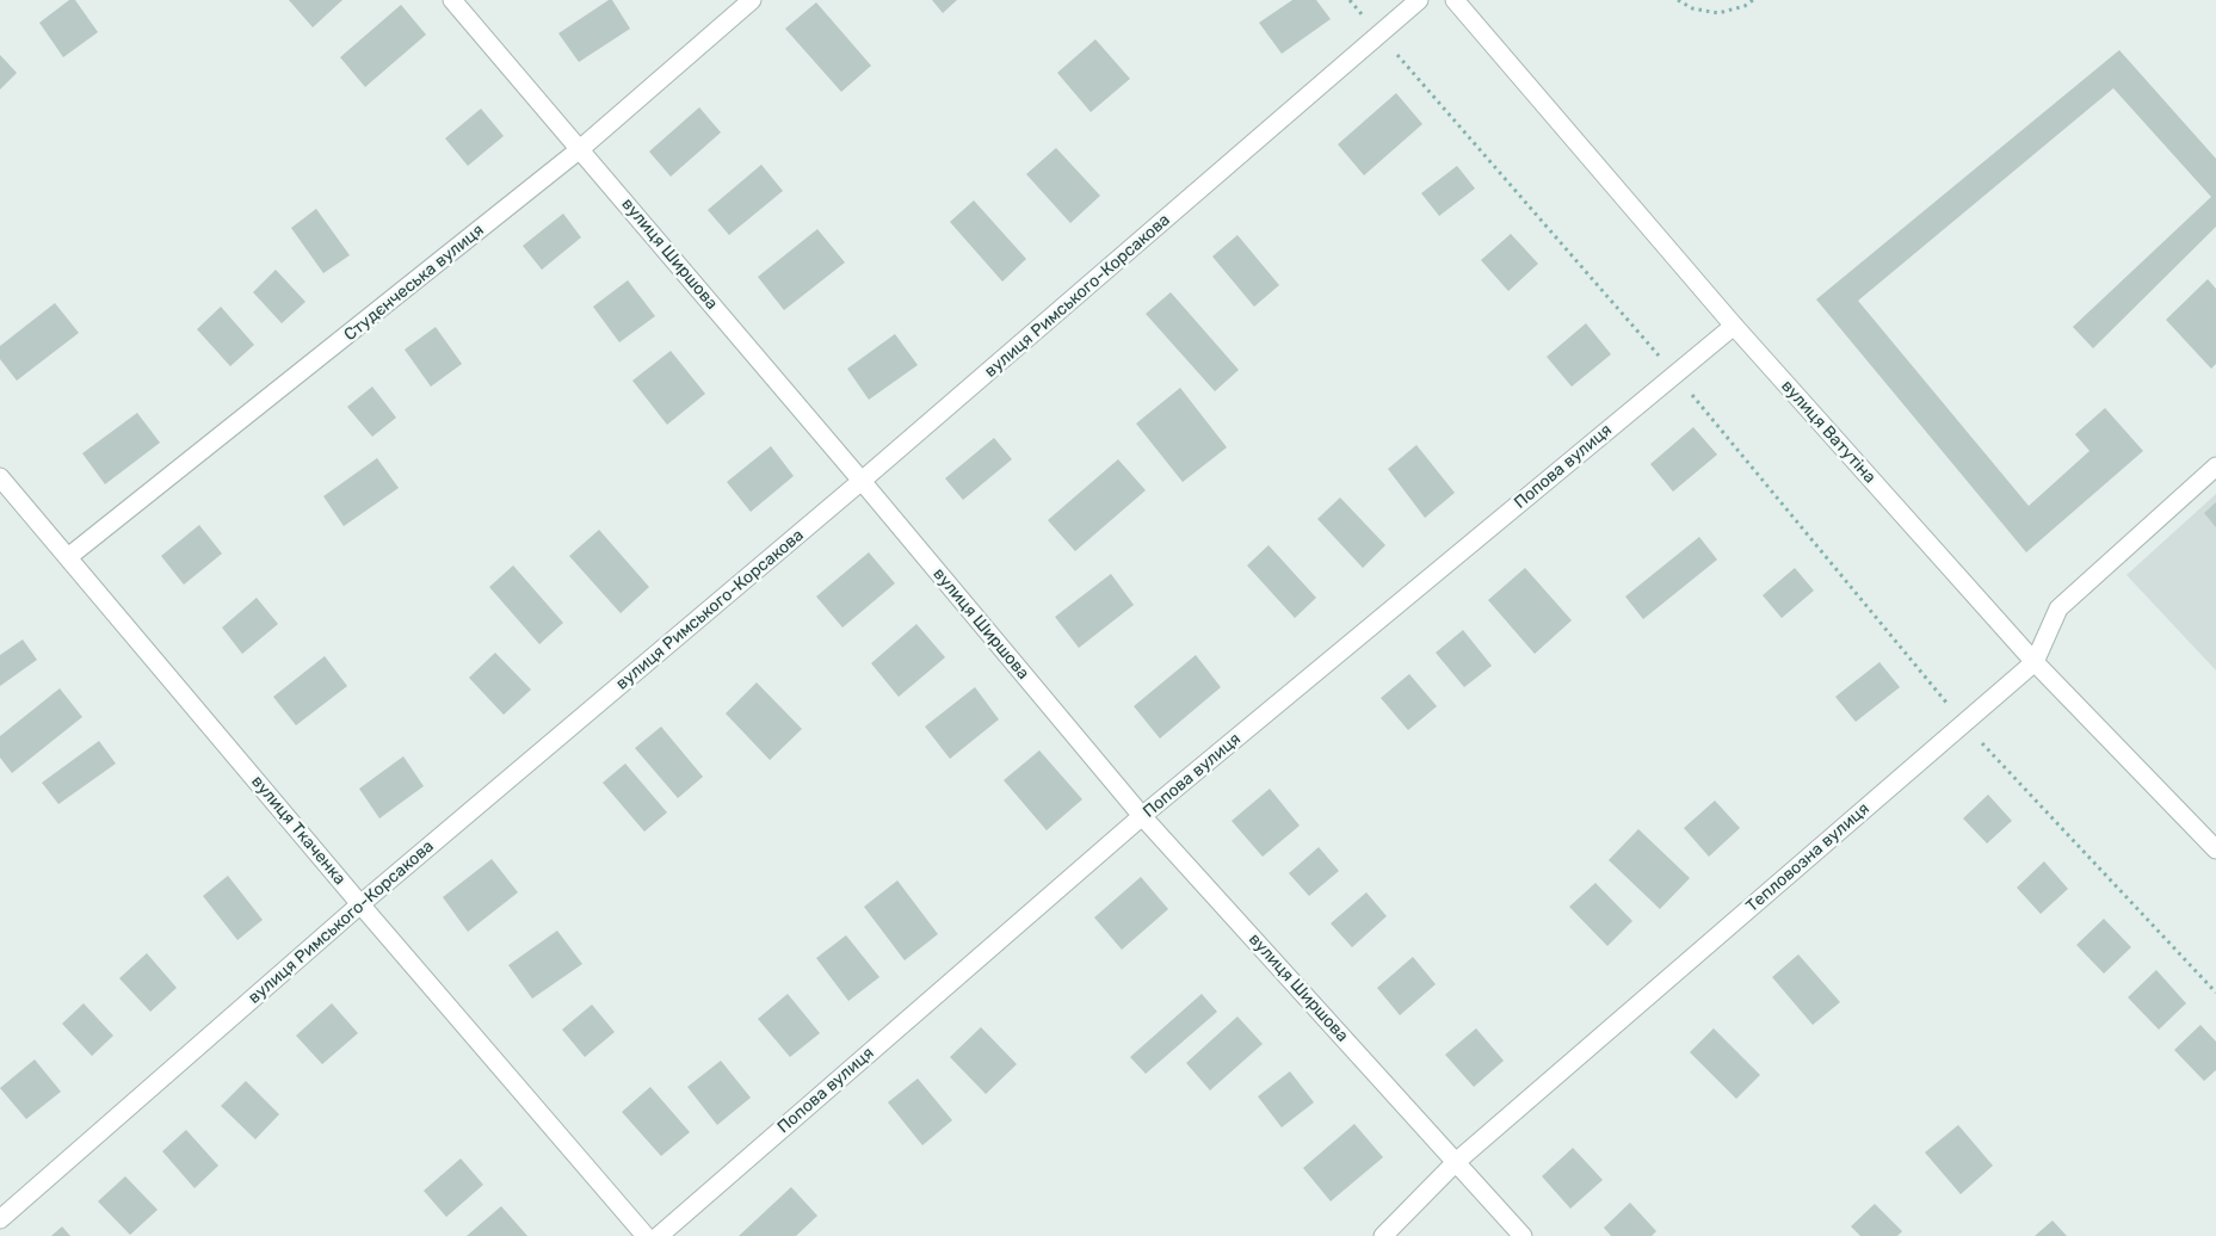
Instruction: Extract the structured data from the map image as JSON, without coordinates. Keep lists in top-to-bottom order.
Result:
{
  "streets": {
    "street": [
      "вулиця Ширшова",
      "Студєнчеська вулиця",
      "вулиця Римського-Корсакова",
      "вулиця Ватутіна",
      "Попова вулиця",
      "вулиця Ткаченка",
      "Тепловозна вулиця"
    ]
  },
  "crossings": [
    ["вулиця Ширшова", "Студєнчеська вулиця"],
    ["вулиця Ширшова", "вулиця Римського-Корсакова"],
    ["вулиця Ширшова", "Попова вулиця"],
    ["вулиця Ширшова", "Тепловозна вулиця"],
    ["Студєнчеська вулиця", "вулиця Ткаченка"],
    ["вулиця Римського-Корсакова", "вулиця Ткаченка"],
    ["вулиця Ватутіна", "Попова вулиця"],
    ["вулиця Ватутіна", "Тепловозна вулиця"]
  ]
}
